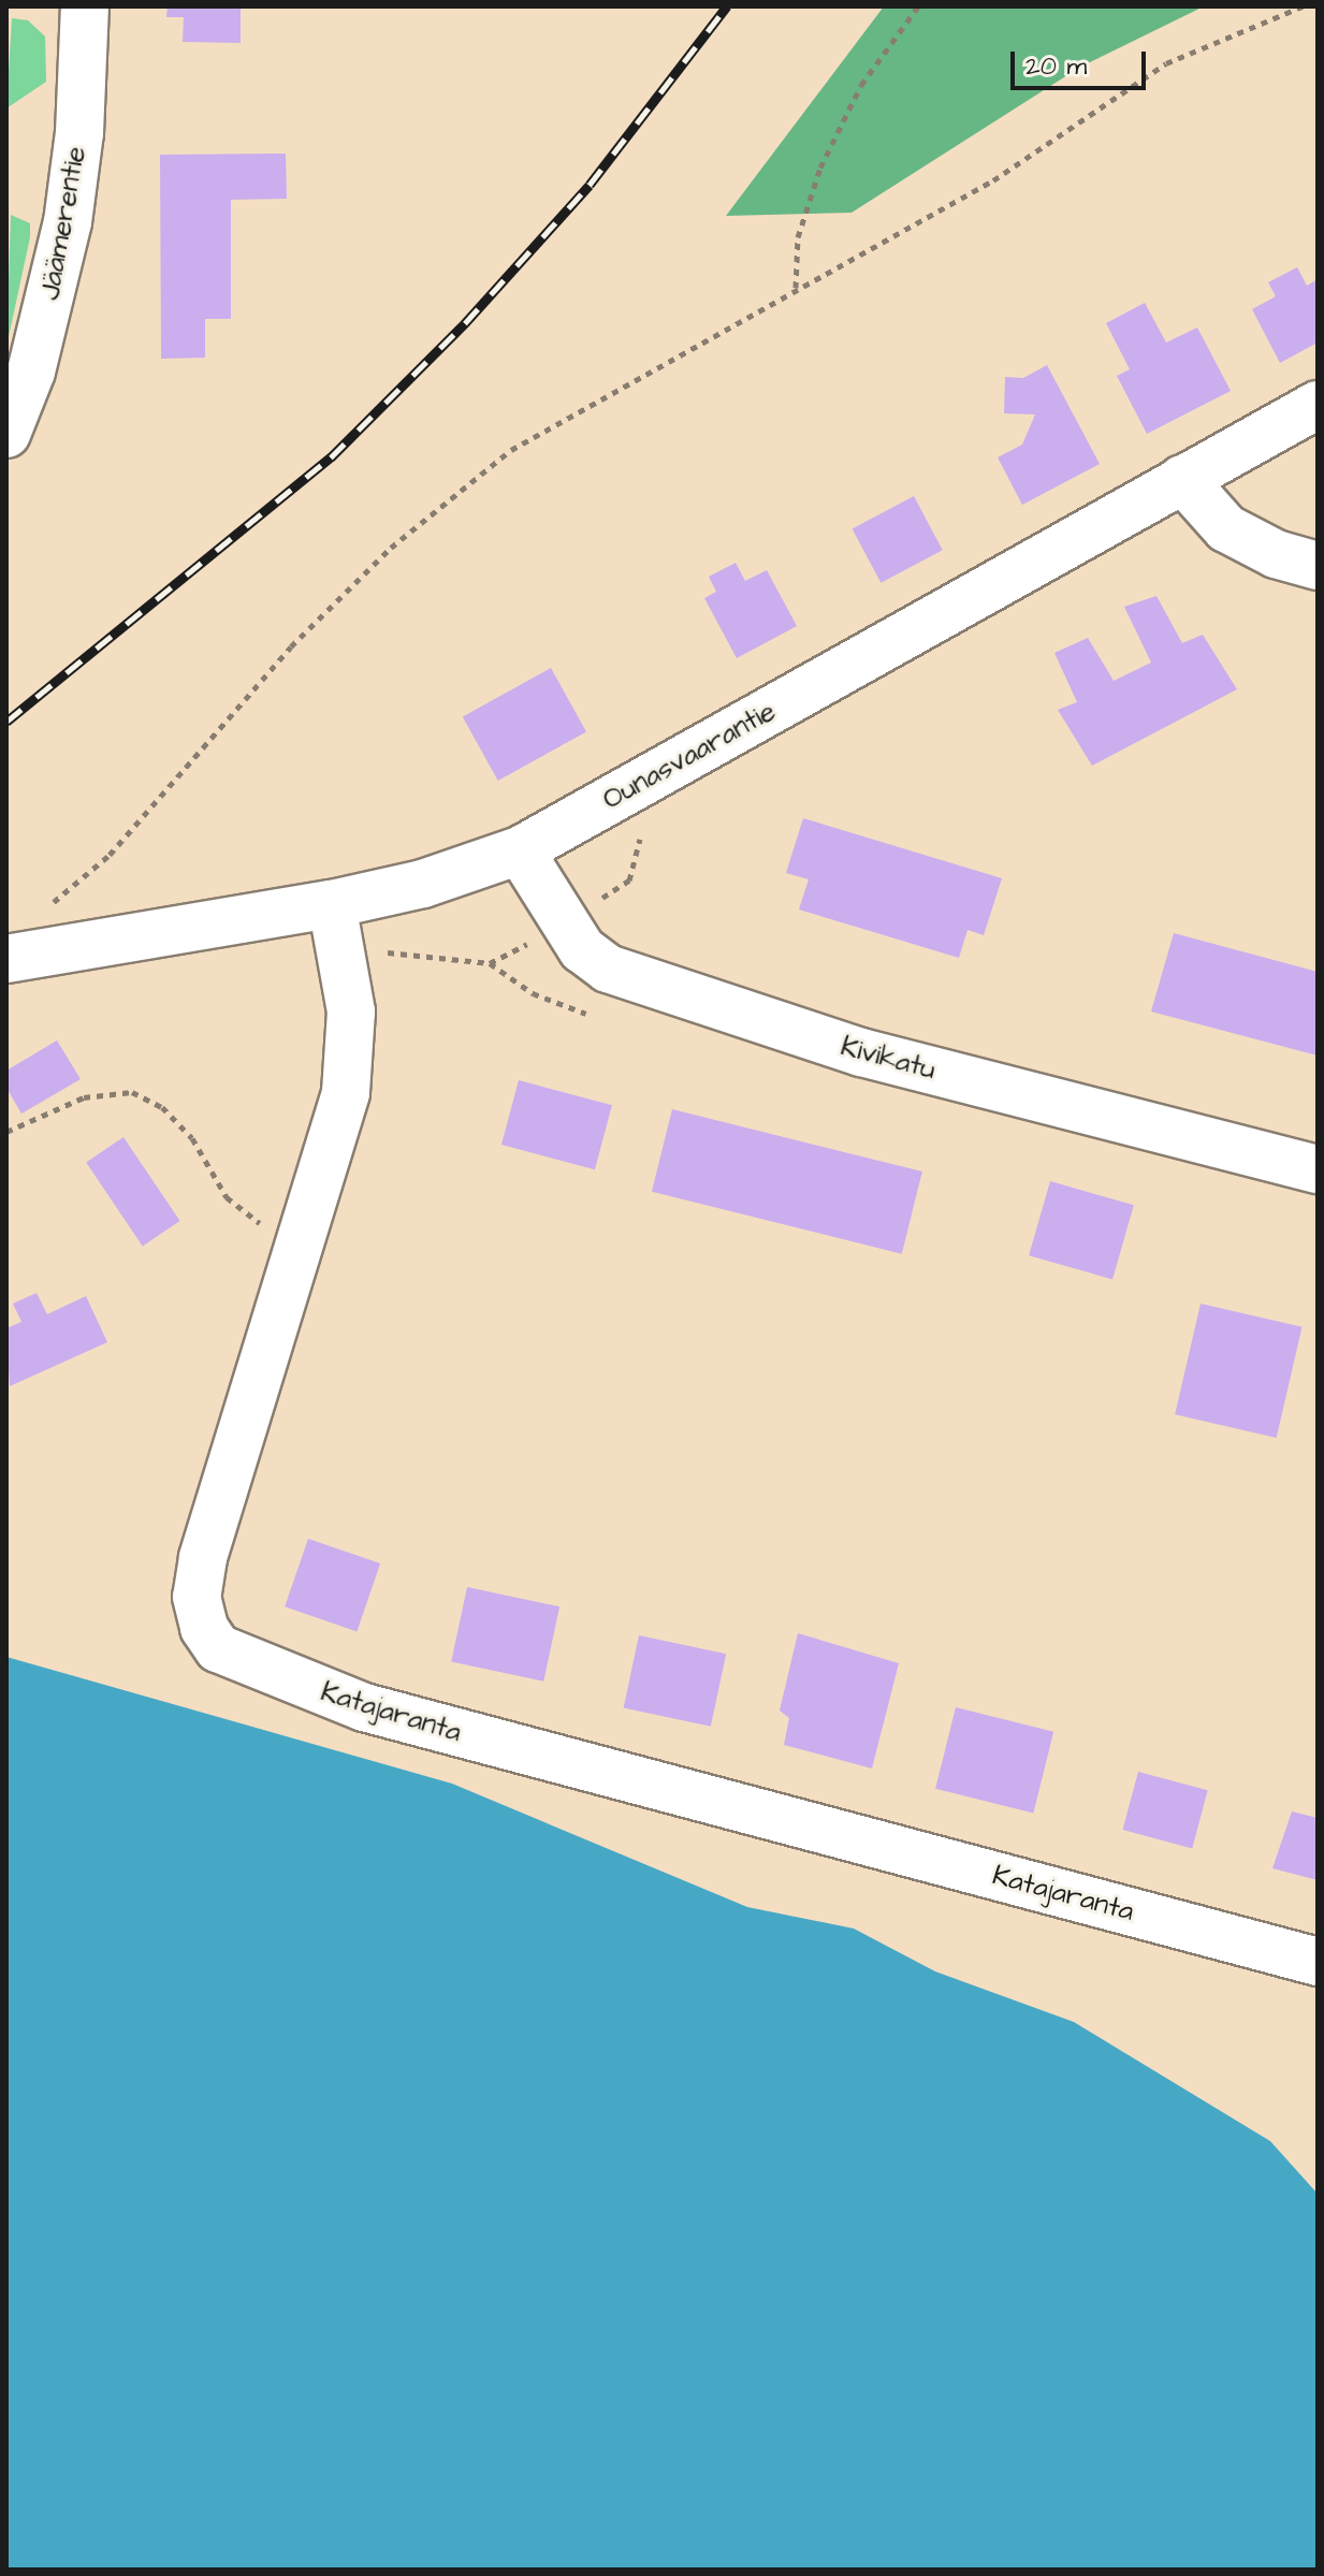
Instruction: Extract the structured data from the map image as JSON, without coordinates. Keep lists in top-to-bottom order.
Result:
{
  "streets": {
    "street": [
      "Jäämerentie",
      "Ounasvaarantie",
      "Kivikatu",
      "Katajaranta"
    ]
  },
  "crossings": [
    ["Ounasvaarantie", "Kivikatu"],
    ["Ounasvaarantie", "Katajaranta"]
  ],
  "scale_bar": "20 m"
}
